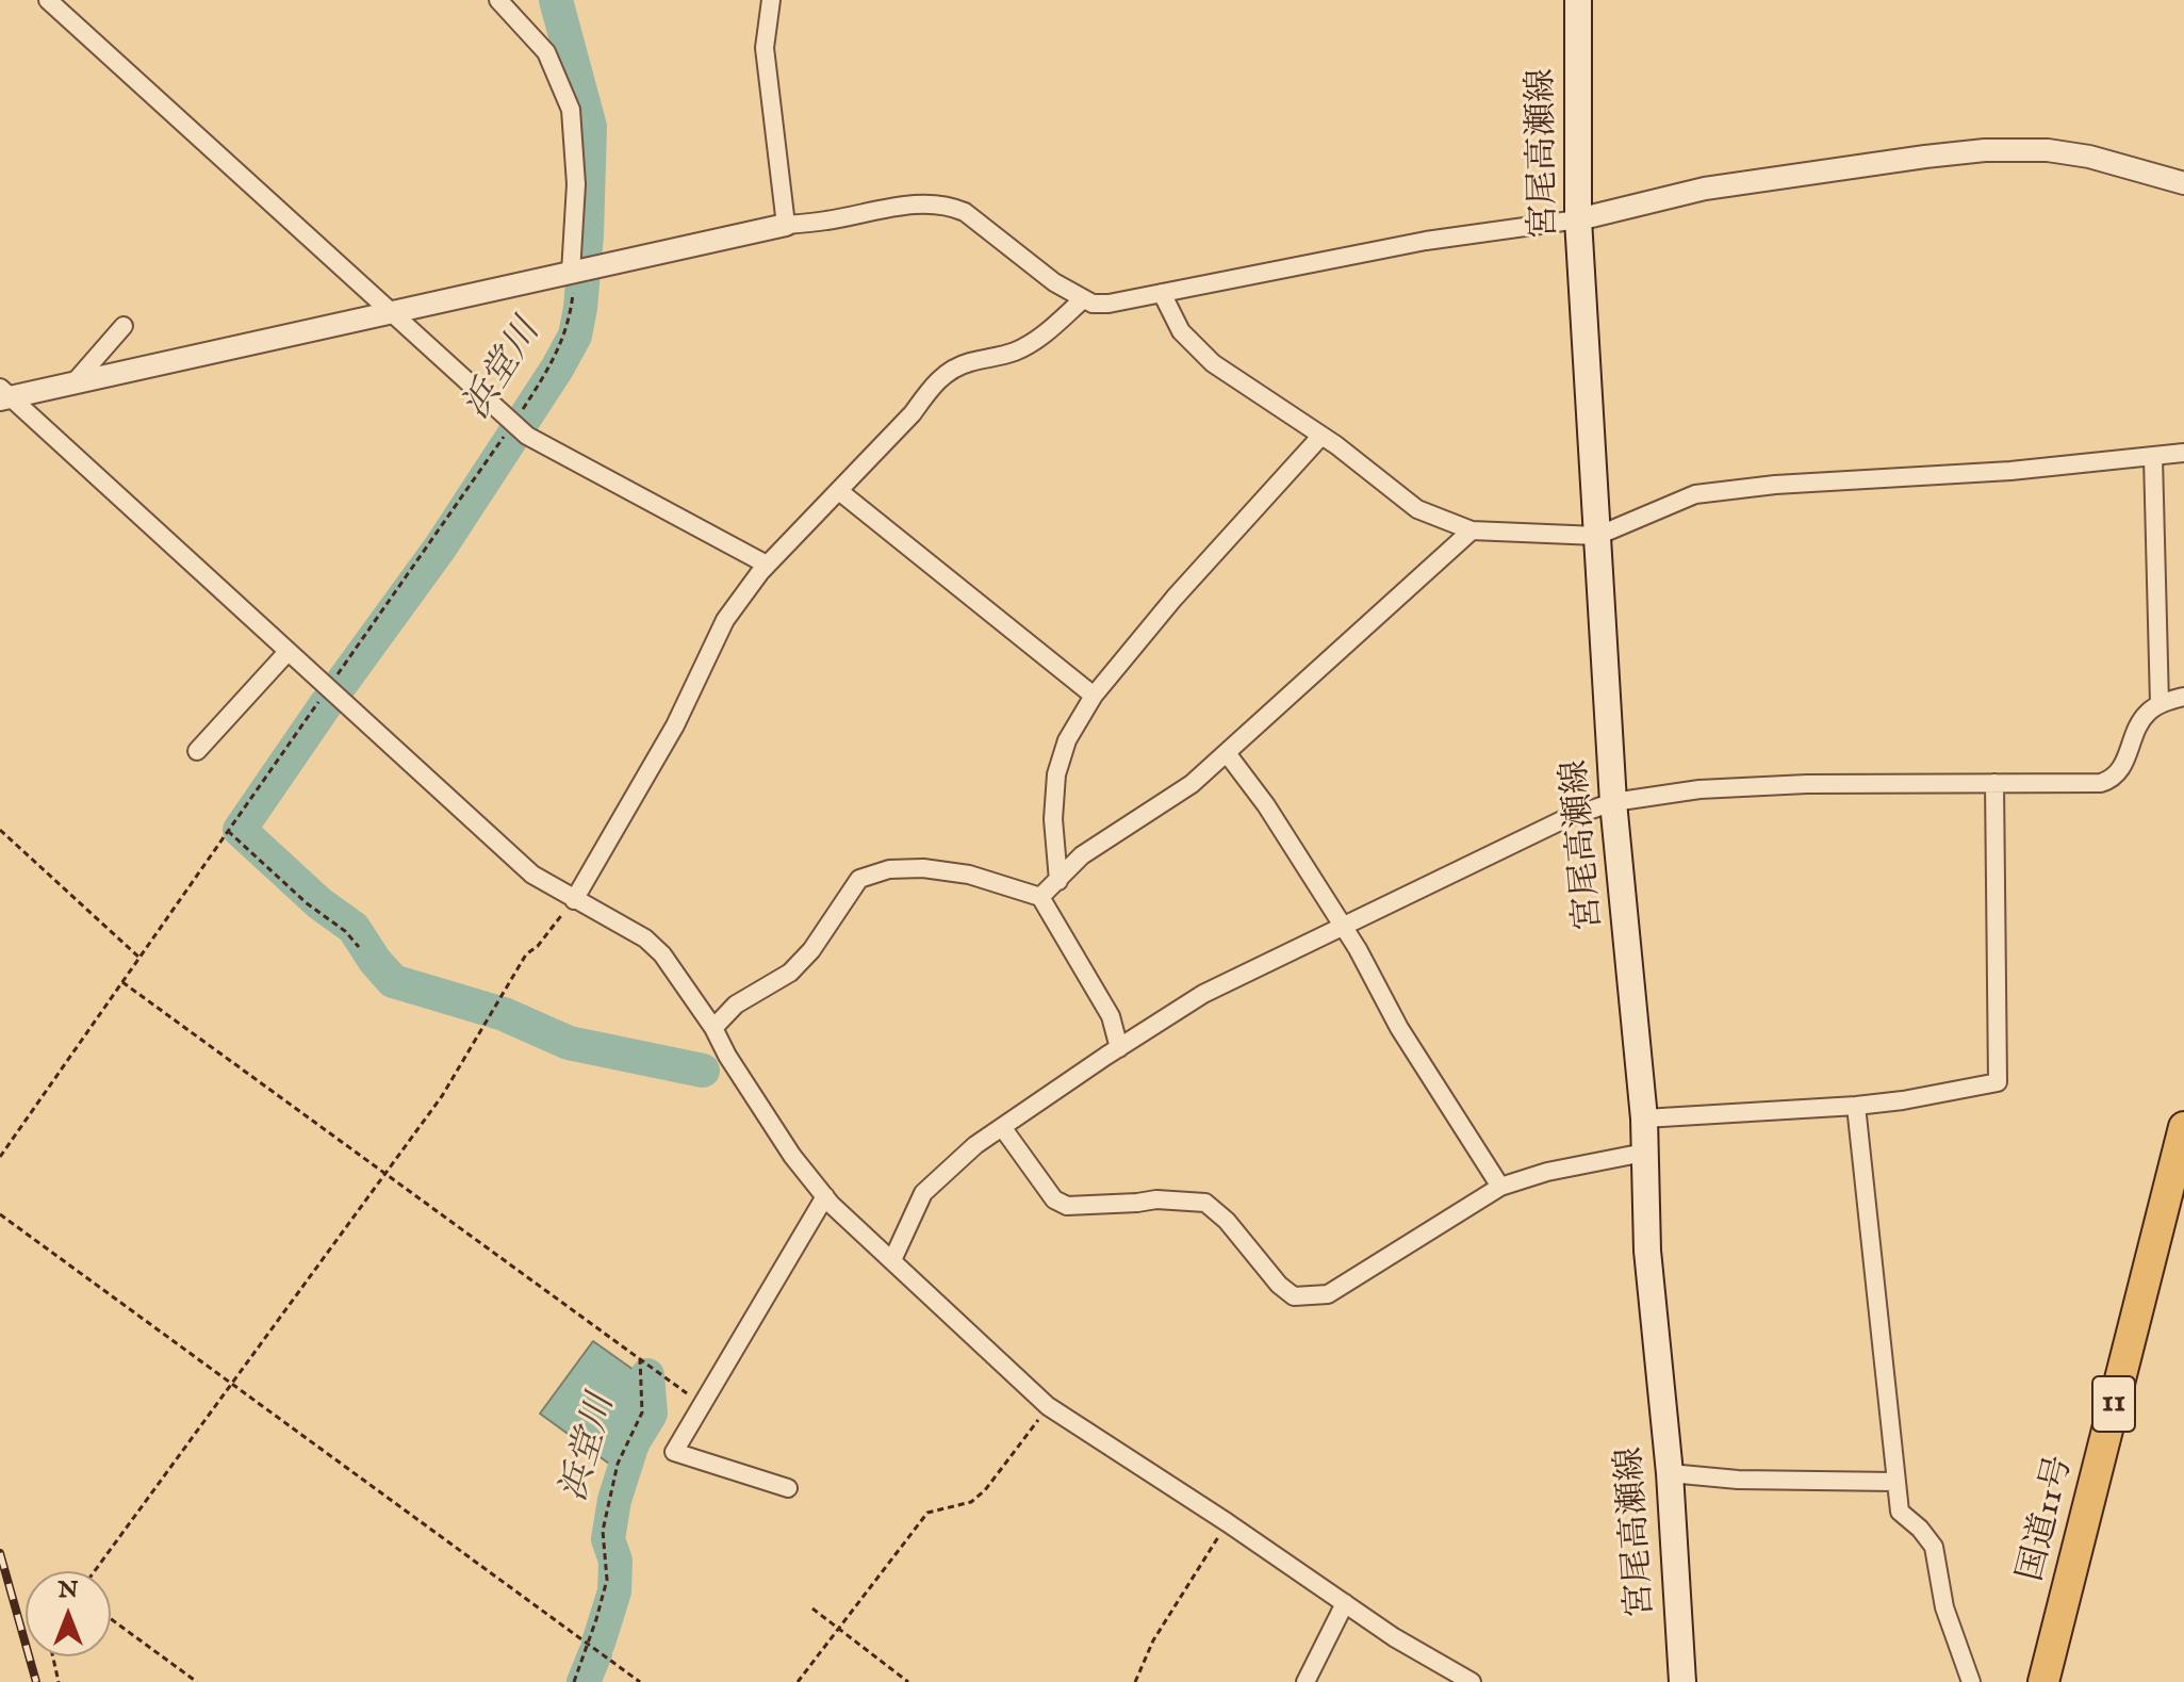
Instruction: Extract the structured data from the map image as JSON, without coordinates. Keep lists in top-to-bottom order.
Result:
{
  "streets": {
    "highway": ["11", "国道11号"],
    "main road": ["宮尾高瀬線"]
  },
  "water": ["浜堂川"],
  "north": "top"
}
